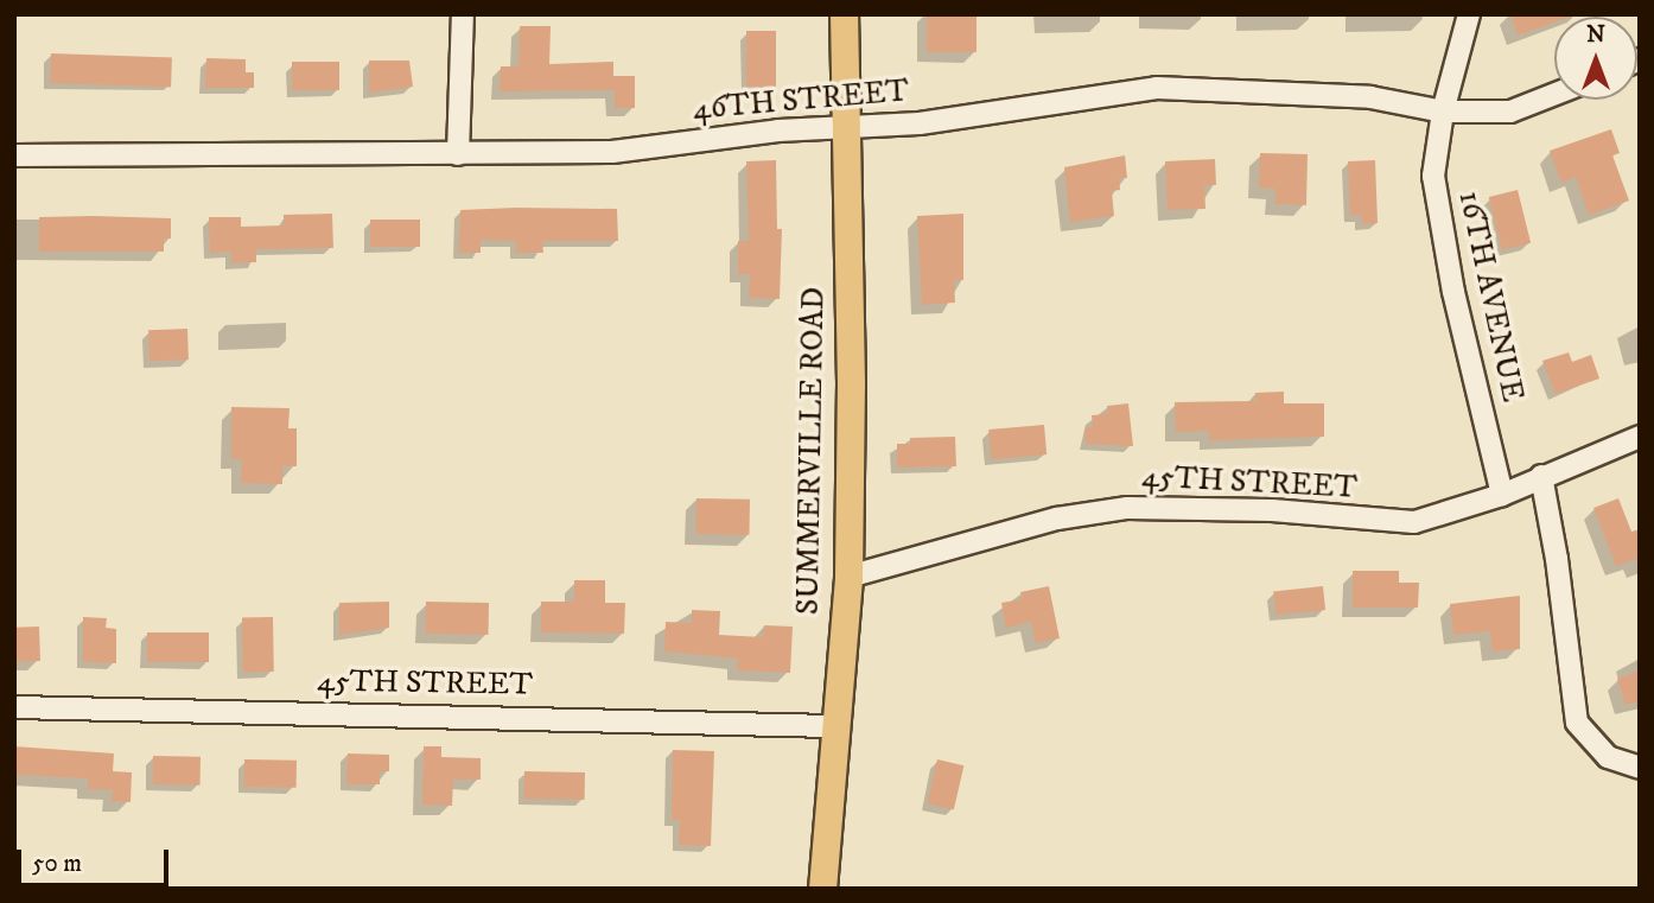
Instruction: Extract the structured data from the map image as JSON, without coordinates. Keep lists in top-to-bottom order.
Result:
{
  "streets": {
    "main road": ["SUMMERVILLE ROAD"],
    "street": ["46TH STREET", "16TH AVENUE", "45TH STREET"]
  },
  "crossings": [
    ["46TH STREET", "16TH AVENUE"],
    ["46TH STREET", "SUMMERVILLE ROAD"],
    ["16TH AVENUE", "45TH STREET"],
    ["SUMMERVILLE ROAD", "45TH STREET"]
  ],
  "scale_bar": "50 m",
  "north": "top"
}
